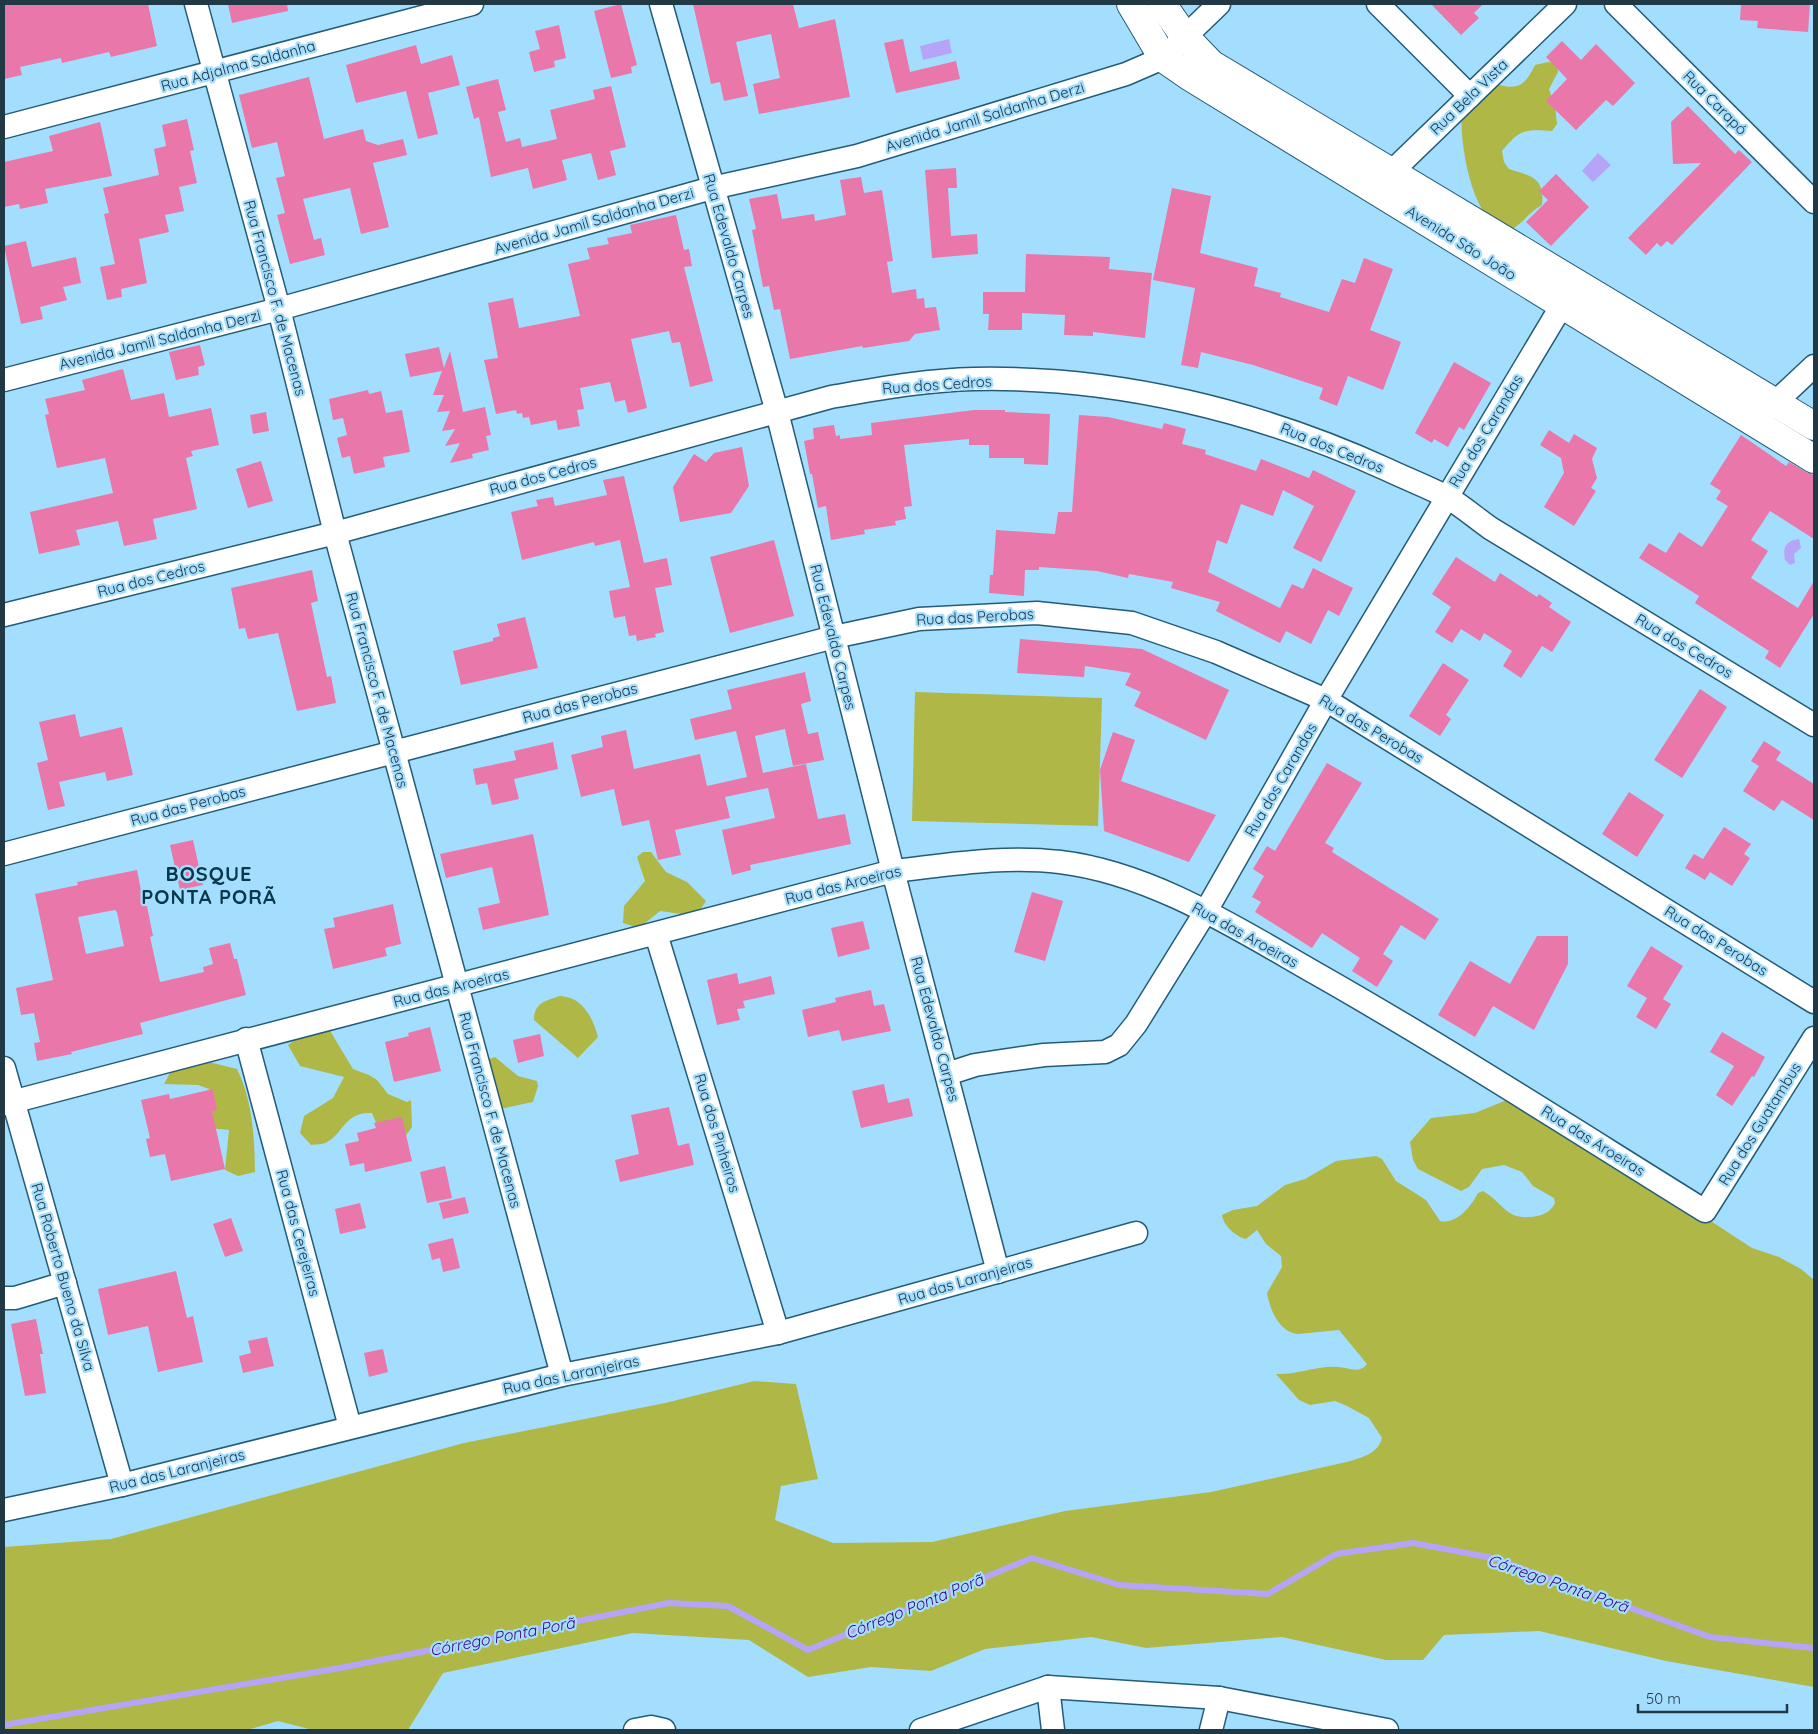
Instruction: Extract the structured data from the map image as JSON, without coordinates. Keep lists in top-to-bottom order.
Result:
{
  "streets": {
    "street": [
      "Rua Adjalma Saldanha",
      "Rua Bela Vista",
      "Rua Carapó",
      "Avenida Jamil Saldanha Derzi",
      "Avenida São João",
      "Rua Edevaldo Carpes",
      "Rua Francisco F. de Macenas",
      "Rua dos Cedros",
      "Rua dos Carandas",
      "Rua das Perobas",
      "Rua das Aroeiras",
      "Rua dos Guatambus",
      "Rua dos Pinheiros",
      "Rua das Cerejeiras",
      "Rua Roberto Bueno da Silva",
      "Rua das Laranjeiras"
    ]
  },
  "crossings": [
    ["Rua Adjalma Saldanha", "Rua Francisco F. de Macenas"],
    ["Rua Bela Vista", "Avenida São João"],
    ["Avenida Jamil Saldanha Derzi", "Avenida São João"],
    ["Avenida Jamil Saldanha Derzi", "Rua Edevaldo Carpes"],
    ["Avenida Jamil Saldanha Derzi", "Rua Francisco F. de Macenas"],
    ["Avenida São João", "Rua dos Carandas"],
    ["Rua Edevaldo Carpes", "Rua dos Cedros"],
    ["Rua Edevaldo Carpes", "Rua dos Carandas"],
    ["Rua Edevaldo Carpes", "Rua das Perobas"],
    ["Rua Edevaldo Carpes", "Rua das Aroeiras"],
    ["Rua Edevaldo Carpes", "Rua das Laranjeiras"],
    ["Rua Francisco F. de Macenas", "Rua dos Cedros"],
    ["Rua Francisco F. de Macenas", "Rua das Perobas"],
    ["Rua Francisco F. de Macenas", "Rua das Aroeiras"],
    ["Rua Francisco F. de Macenas", "Rua das Laranjeiras"],
    ["Rua dos Cedros", "Rua dos Carandas"],
    ["Rua dos Carandas", "Rua das Perobas"],
    ["Rua dos Carandas", "Rua das Aroeiras"],
    ["Rua das Aroeiras", "Rua dos Guatambus"],
    ["Rua das Aroeiras", "Rua dos Pinheiros"],
    ["Rua das Aroeiras", "Rua das Cerejeiras"],
    ["Rua das Aroeiras", "Rua Roberto Bueno da Silva"],
    ["Rua dos Pinheiros", "Rua das Laranjeiras"],
    ["Rua das Cerejeiras", "Rua das Laranjeiras"],
    ["Rua Roberto Bueno da Silva", "Rua das Laranjeiras"]
  ],
  "districts": ["BOSQUE PONTA PORÃ"],
  "water": ["Córrego Ponta Porã"],
  "scale_bar": "50 m"
}
